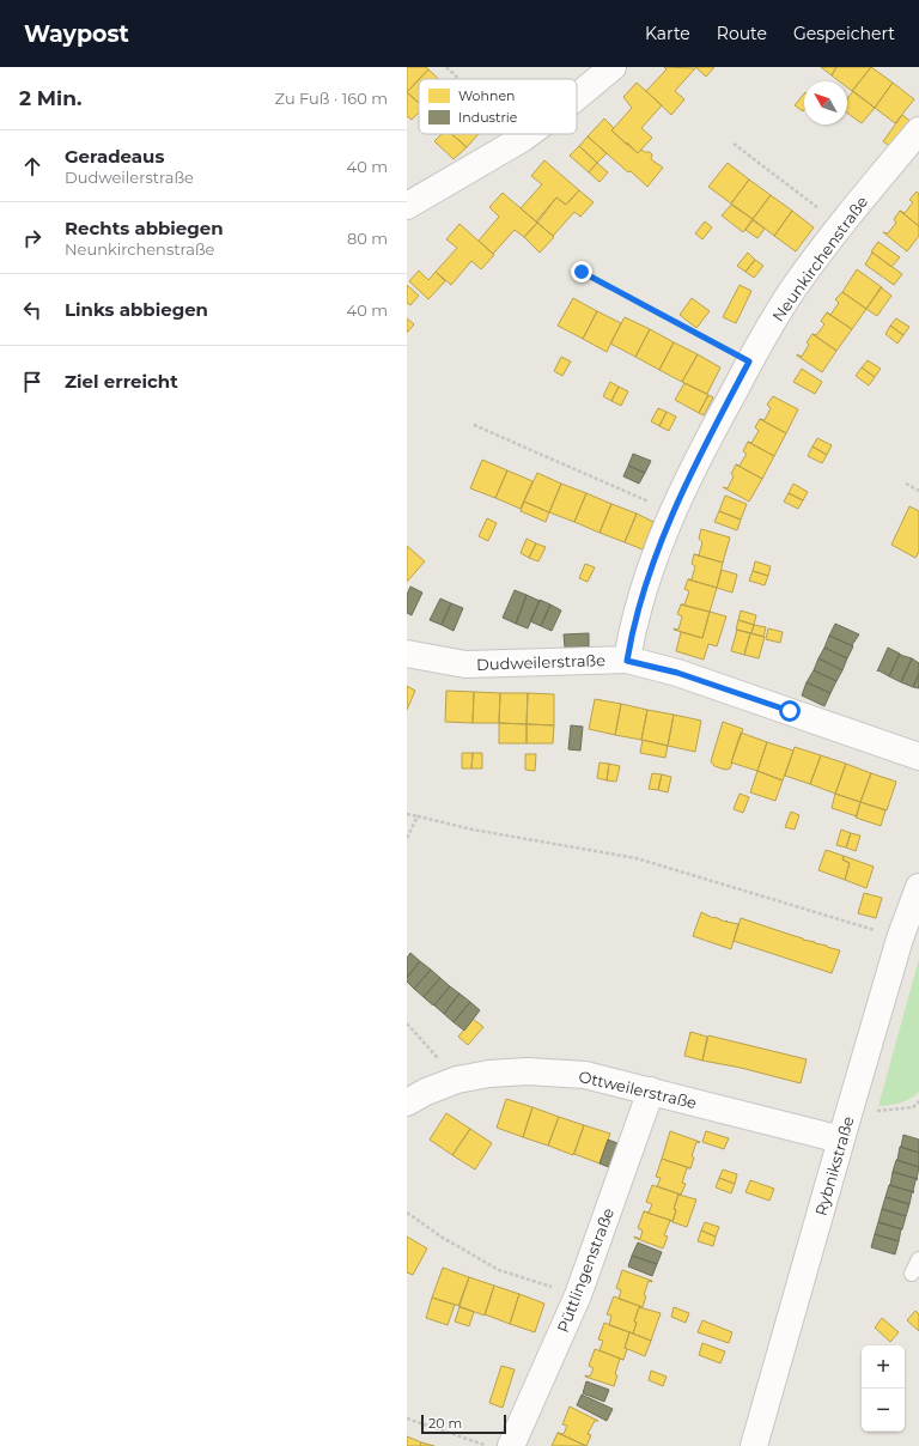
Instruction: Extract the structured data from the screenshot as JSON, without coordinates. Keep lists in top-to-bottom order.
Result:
{
  "streets": {
    "street": [
      "Neunkirchenstraße",
      "Dudweilerstraße",
      "Ottweilerstraße",
      "Rybnikstraße",
      "Püttlingenstraße"
    ]
  },
  "crossings": [
    ["Neunkirchenstraße", "Dudweilerstraße"],
    ["Ottweilerstraße", "Rybnikstraße"],
    ["Ottweilerstraße", "Püttlingenstraße"]
  ],
  "legend": ["Wohnen", "Industrie"],
  "scale_bar": "20 m",
  "north": "top left",
  "page": {
    "header": "Waypost",
    "nav": ["Karte", "Route", "Gespeichert"],
    "heading": ["2 Min.", "Zu Fuß · 160 m"],
    "list": [
      ["Geradeaus", "Dudweilerstraße", "40 m"],
      ["Rechts abbiegen", "Neunkirchenstraße", "80 m"],
      ["Links abbiegen", "40 m"],
      "Ziel erreicht"
    ],
    "map_buttons": ["+", "−"],
    "scale": "20 m"
  }
}
